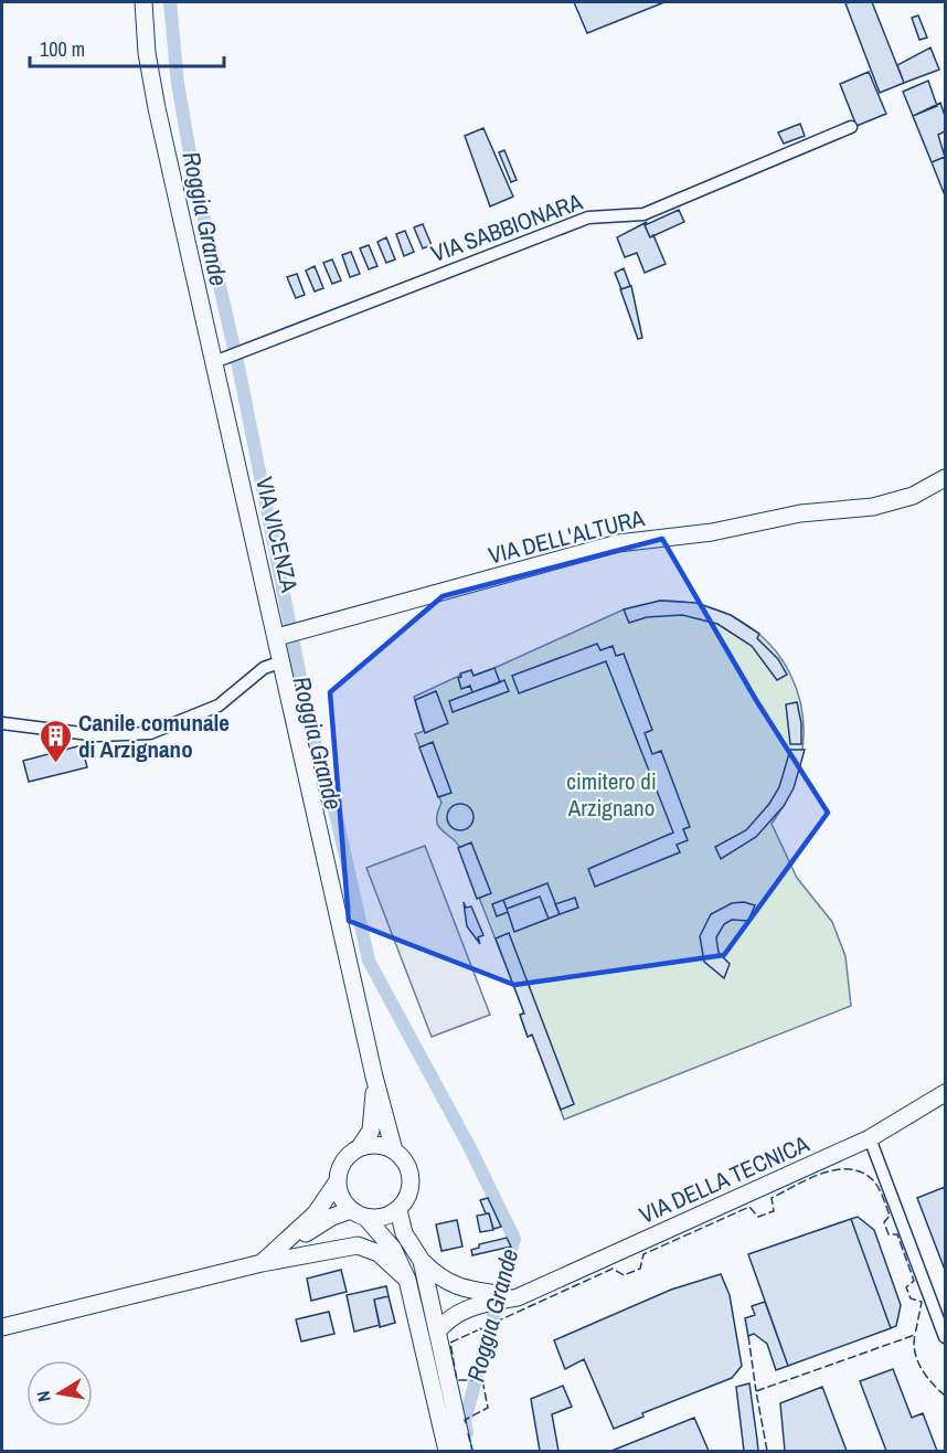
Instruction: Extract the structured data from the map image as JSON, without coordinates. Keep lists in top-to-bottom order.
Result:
{
  "streets": {
    "main road": ["VIA VICENZA", "VIA DELL'ALTURA", "VIA DELLA TECNICA"],
    "street": ["VIA SABBIONARA"]
  },
  "crossings": [
    ["VIA SABBIONARA", "VIA VICENZA"],
    ["VIA VICENZA", "VIA DELL'ALTURA"]
  ],
  "water": ["Roggia Grande"],
  "parks": ["cimitero di Arzignano"],
  "places": {
    "building": ["Canile comunale di Arzignano"]
  },
  "scale_bar": "100 m",
  "north": "left"
}
